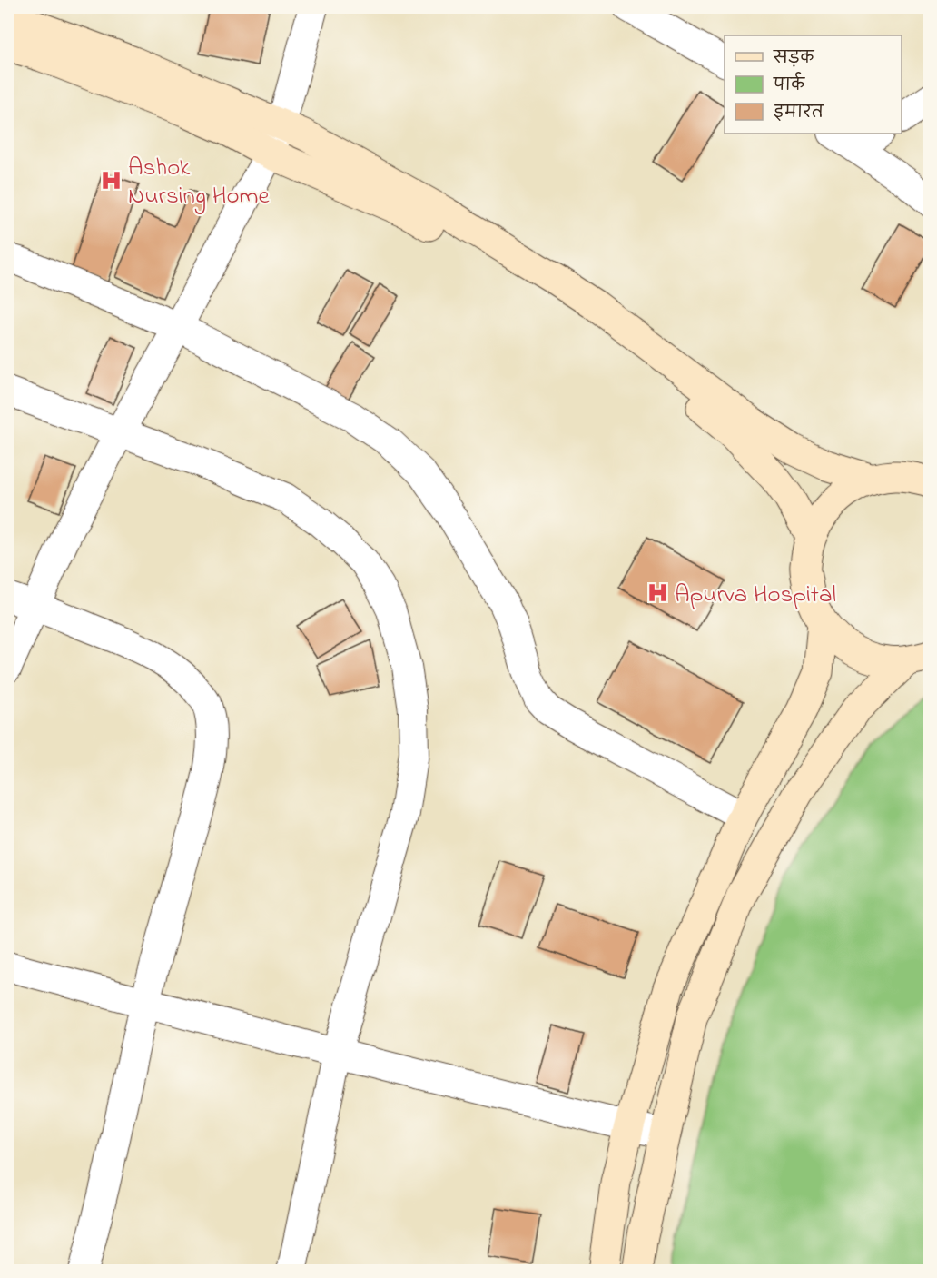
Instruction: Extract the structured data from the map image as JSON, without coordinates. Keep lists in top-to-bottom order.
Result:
{
  "places": {
    "hospital": ["Ashok Nursing Home", "Apurva Hospital"]
  },
  "legend": ["सड़क", "पार्क", "इमारत"]
}
